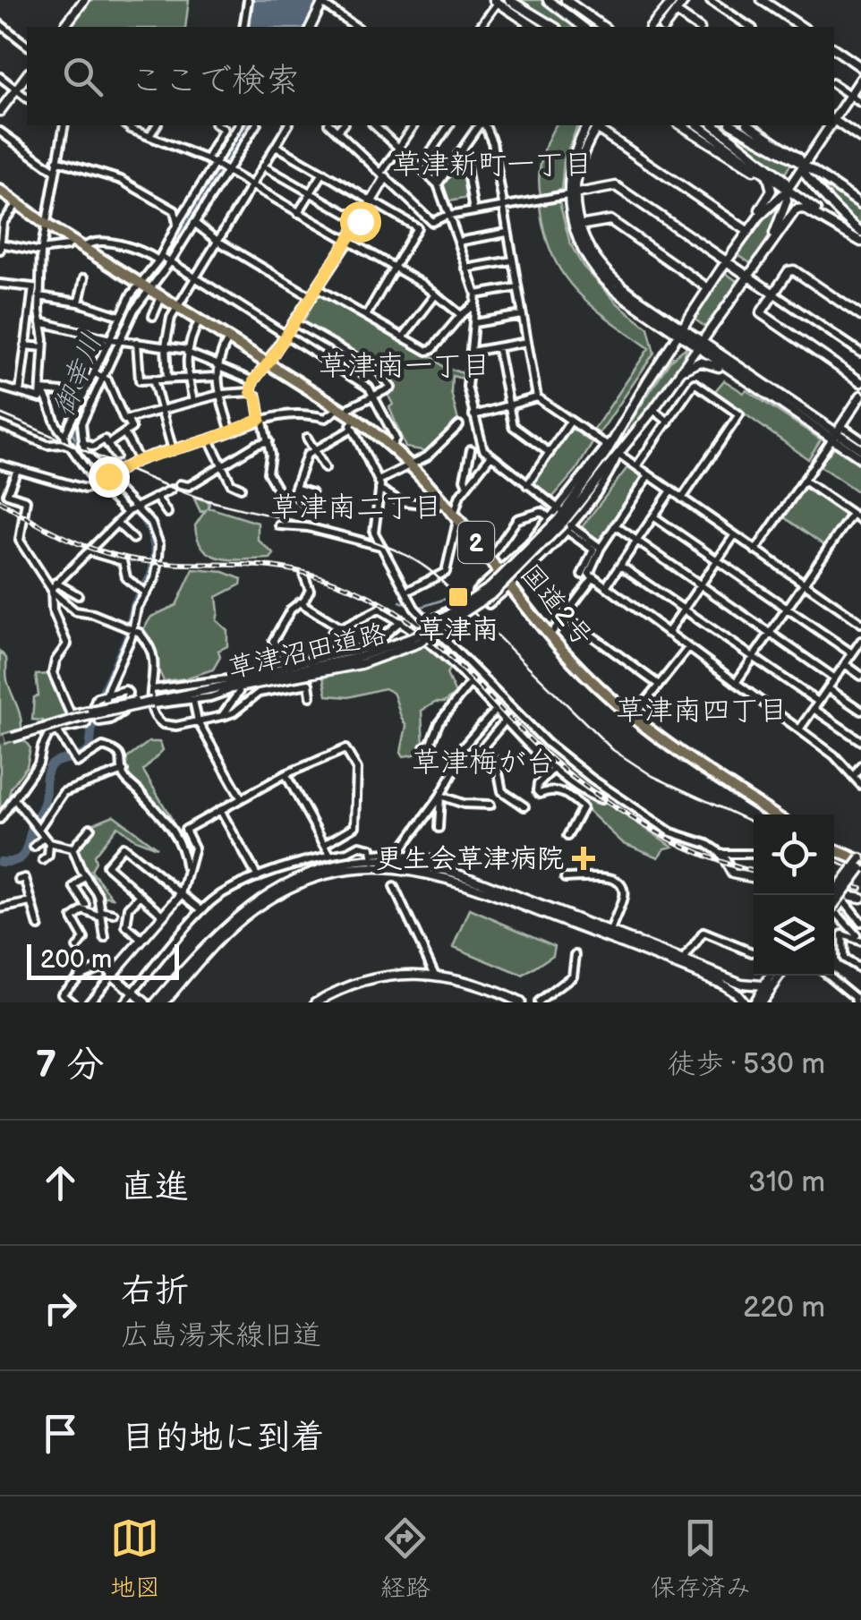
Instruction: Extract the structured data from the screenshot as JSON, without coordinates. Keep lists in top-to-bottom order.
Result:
{
  "streets": {
    "highway": ["2", "国道2号"],
    "street": ["草津沼田道路"]
  },
  "districts": [
    "草津新町一丁目",
    "草津南一丁目",
    "草津南二丁目",
    "草津南四丁目",
    "草津梅が台"
  ],
  "water": ["御幸川"],
  "places": {
    "transit": ["草津南"],
    "health": ["更生会草津病院"]
  },
  "scale_bar": "200 m",
  "page": {
    "search": "ここで検索",
    "scale": "200 m",
    "heading": ["7 分", "徒歩 · 530 m"],
    "list": [
      ["直進", "310 m"],
      ["右折", "広島湯来線旧道", "220 m"],
      "目的地に到着"
    ],
    "nav": ["地図", "経路", "保存済み"]
  }
}
